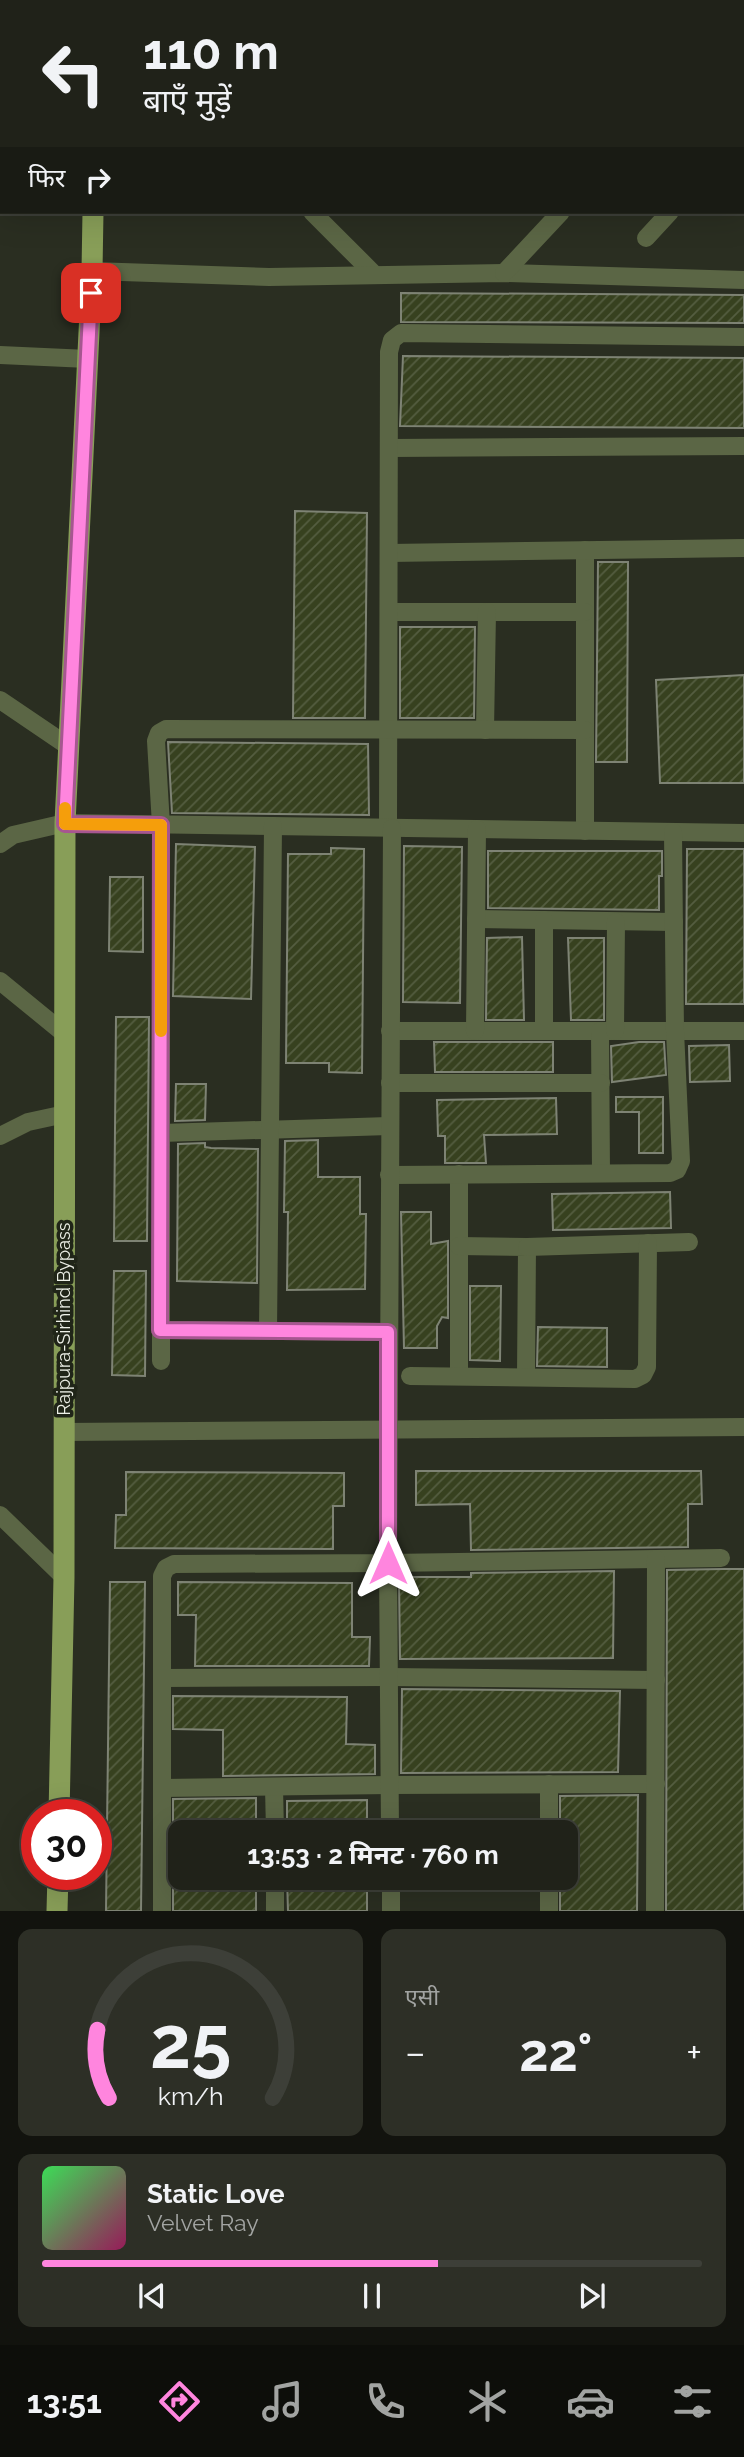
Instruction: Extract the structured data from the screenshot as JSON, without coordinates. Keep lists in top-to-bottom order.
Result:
{
  "streets": {
    "main road": ["Rajpura-Sirhind Bypass"]
  },
  "page": {
    "turn": ["110 m", "बाएँ मुड़ें"],
    "then": "फिर",
    "limit": "30",
    "trip": "13:53 · 2 मिनट · 760 m",
    "tile": "एसी",
    "heat": ["−", "22°", "+"],
    "song": ["Static Love", "Velvet Ray"],
    "tabs": "13:51",
    "gauge": ["25", "km/h"]
  }
}
